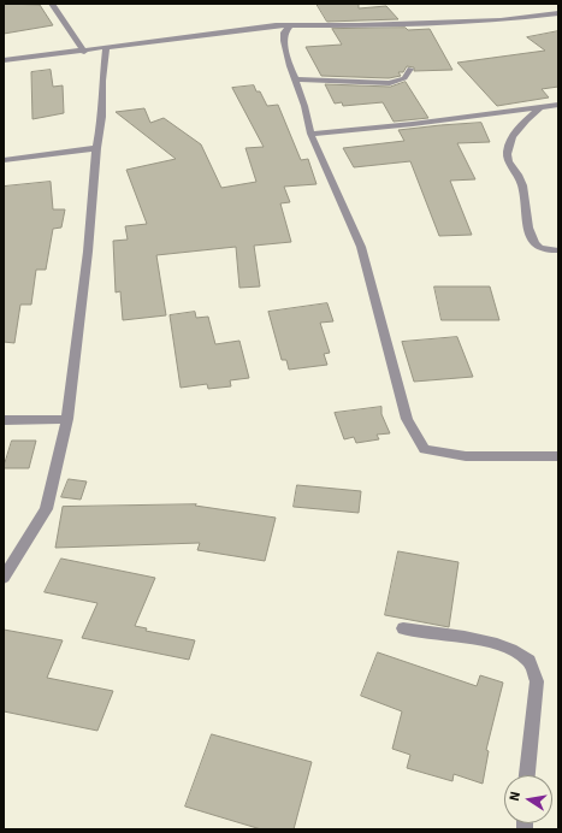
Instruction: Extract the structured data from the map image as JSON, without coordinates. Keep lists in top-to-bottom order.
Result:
{
  "north": "left"
}
